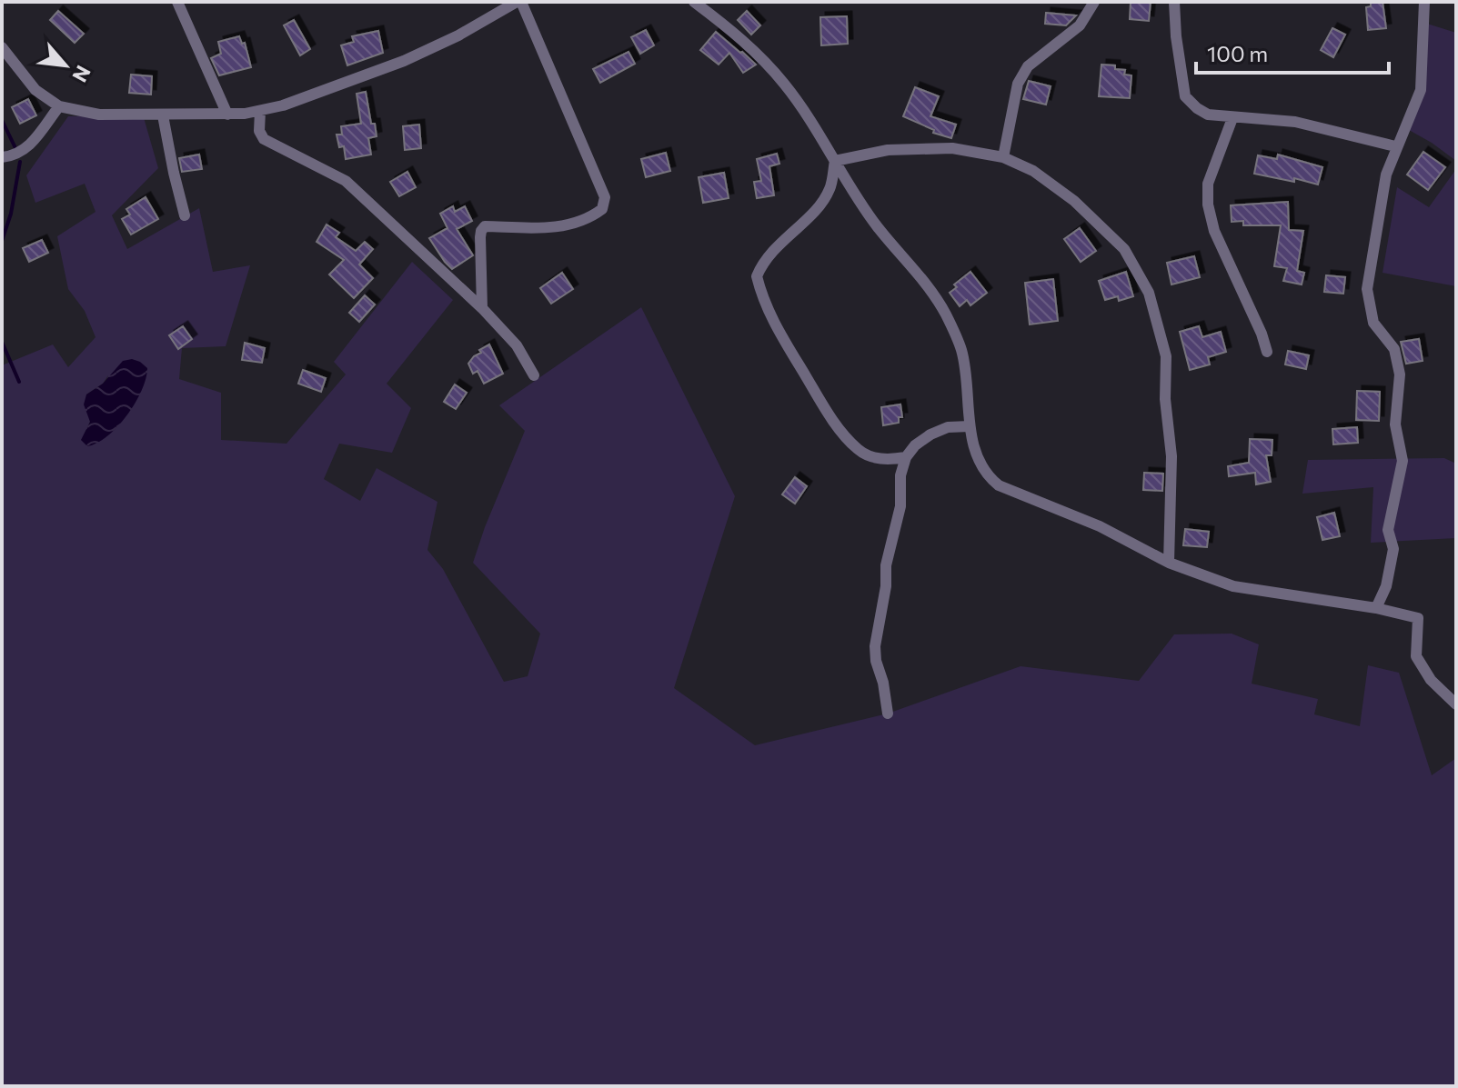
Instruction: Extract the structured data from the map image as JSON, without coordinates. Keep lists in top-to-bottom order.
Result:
{
  "scale_bar": "100 m",
  "north": "bottom right"
}
